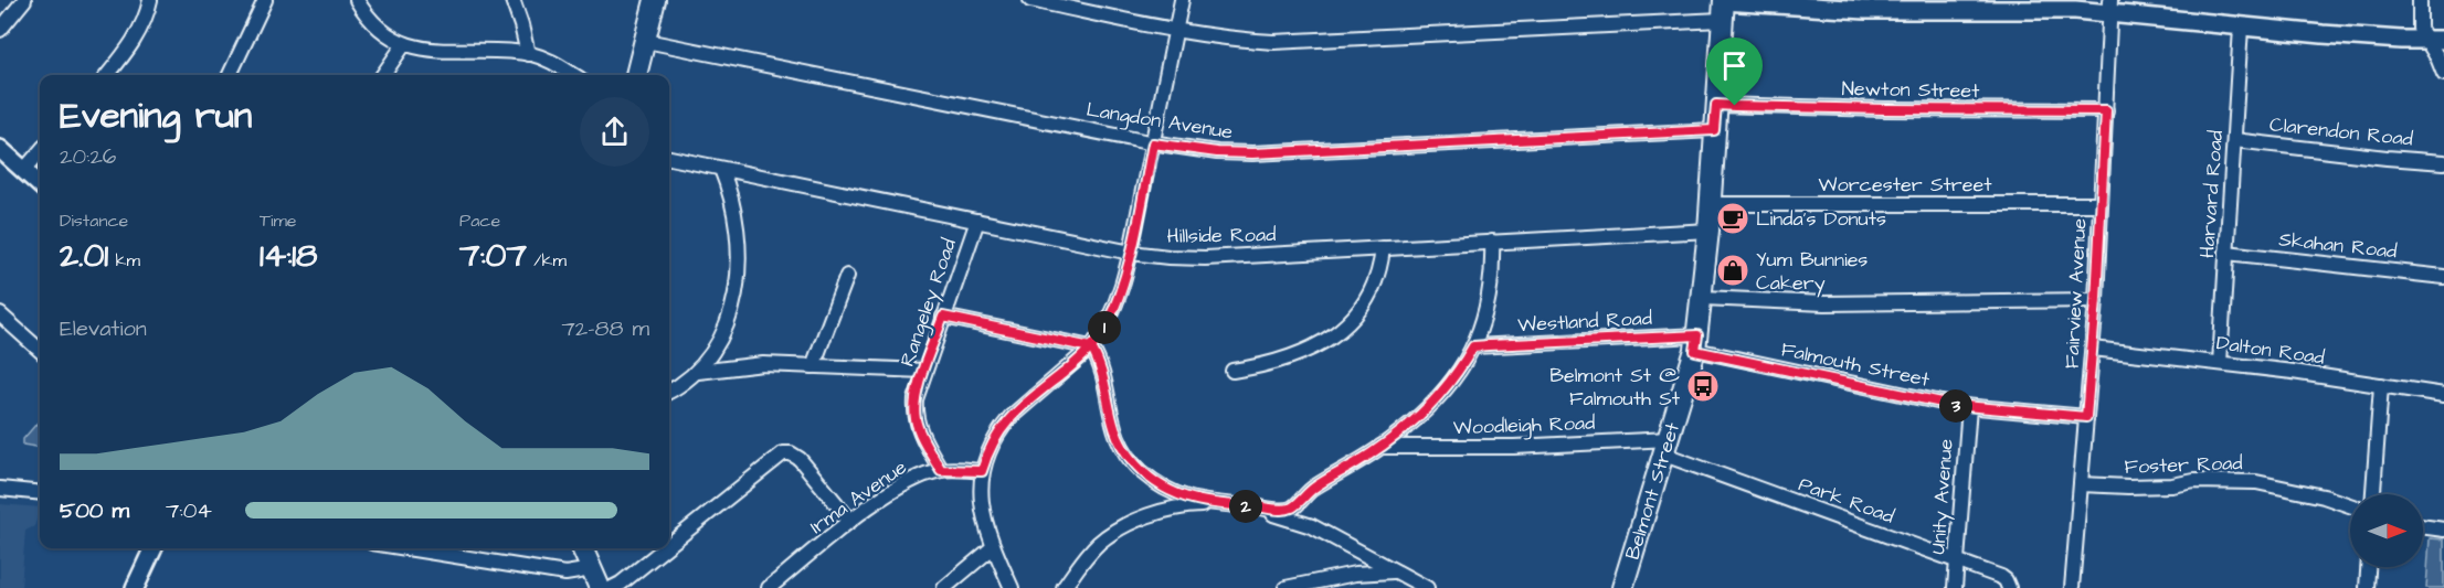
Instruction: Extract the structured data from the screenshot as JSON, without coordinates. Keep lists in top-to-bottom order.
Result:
{
  "streets": {
    "main road": ["Belmont Street"],
    "street": [
      "Newton Street",
      "Langdon Avenue",
      "Clarendon Road",
      "Worcester Street",
      "Harvard Road",
      "Hillside Road",
      "Skahan Road",
      "Fairview Avenue",
      "Rangeley Road",
      "Westland Road",
      "Dalton Road",
      "Falmouth Street",
      "Woodleigh Road",
      "Foster Road",
      "Irma Avenue",
      "Unity Avenue",
      "Park Road"
    ]
  },
  "crossings": [
    ["Newton Street", "Fairview Avenue"],
    ["Newton Street", "Belmont Street"],
    ["Langdon Avenue", "Belmont Street"],
    ["Clarendon Road", "Harvard Road"],
    ["Worcester Street", "Fairview Avenue"],
    ["Worcester Street", "Belmont Street"],
    ["Harvard Road", "Skahan Road"],
    ["Harvard Road", "Dalton Road"],
    ["Hillside Road", "Rangeley Road"],
    ["Hillside Road", "Belmont Street"],
    ["Fairview Avenue", "Dalton Road"],
    ["Fairview Avenue", "Falmouth Street"],
    ["Fairview Avenue", "Foster Road"],
    ["Rangeley Road", "Irma Avenue"],
    ["Westland Road", "Falmouth Street"],
    ["Westland Road", "Belmont Street"],
    ["Falmouth Street", "Belmont Street"],
    ["Falmouth Street", "Unity Avenue"],
    ["Woodleigh Road", "Belmont Street"],
    ["Woodleigh Road", "Park Road"],
    ["Belmont Street", "Park Road"],
    ["Unity Avenue", "Park Road"]
  ],
  "places": {
    "cafe": ["Linda's Donuts"],
    "shop": ["Yum Bunnies Cakery"],
    "bus stop": ["Belmont St @ Falmouth St"]
  },
  "north": "right",
  "page": {
    "heading": ["Evening run", "20:26"],
    "stats": [
      ["Distance", "2.01 km"],
      ["Time", "14:18"],
      ["Pace", "7:07 /km"]
    ],
    "chart": ["Elevation", "72–88 m"],
    "pins": ["1", "3", "2"],
    "list": [
      {
        "name": "500 m",
        "note": "7:04"
      }
    ]
  }
}
